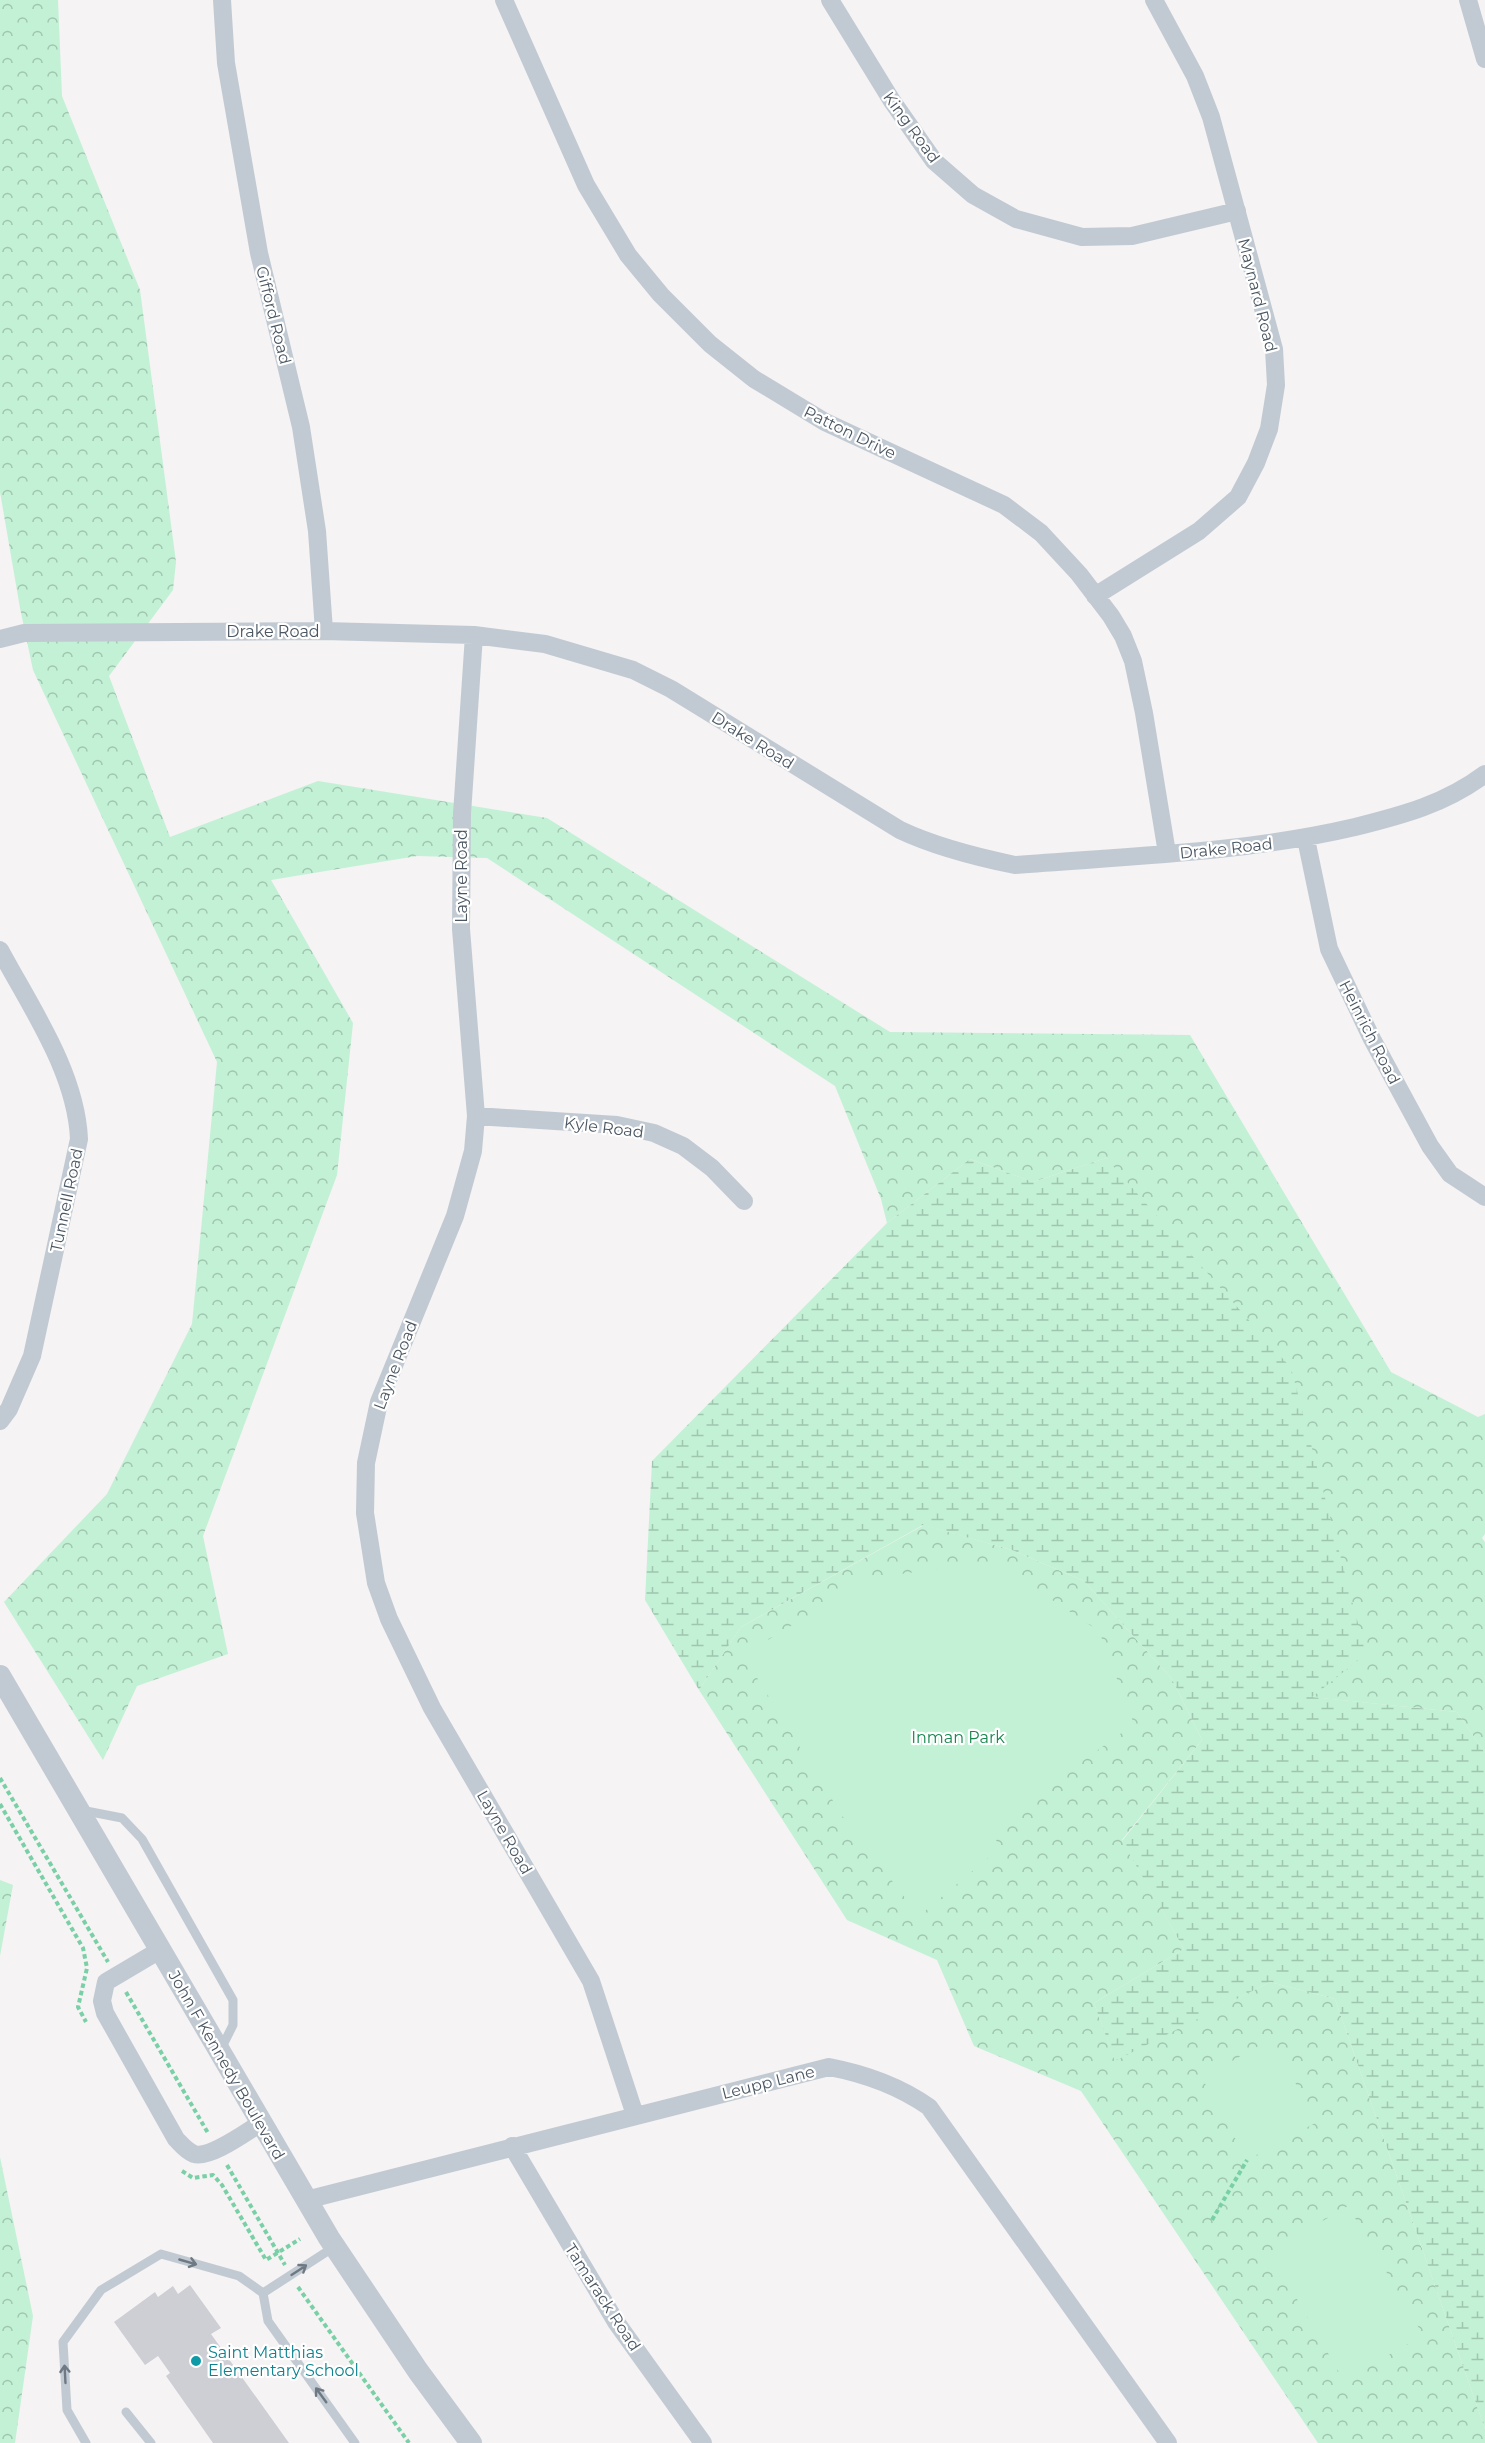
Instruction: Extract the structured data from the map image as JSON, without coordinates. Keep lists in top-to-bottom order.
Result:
{
  "streets": {
    "street": [
      "King Road",
      "Maynard Road",
      "Gifford Road",
      "Patton Drive",
      "Drake Road",
      "Layne Road",
      "Heinrich Road",
      "Kyle Road",
      "Tunnell Road",
      "John F Kennedy Boulevard",
      "Leupp Lane",
      "Tamarack Road"
    ]
  },
  "crossings": [
    ["King Road", "Maynard Road"],
    ["Maynard Road", "Patton Drive"],
    ["Gifford Road", "Drake Road"],
    ["Patton Drive", "Drake Road"],
    ["Drake Road", "Layne Road"],
    ["Drake Road", "Heinrich Road"],
    ["Layne Road", "Kyle Road"],
    ["Layne Road", "Leupp Lane"],
    ["John F Kennedy Boulevard", "Leupp Lane"],
    ["Leupp Lane", "Tamarack Road"]
  ],
  "parks": ["Inman Park"],
  "places": ["Saint Matthias Elementary School"]
}
